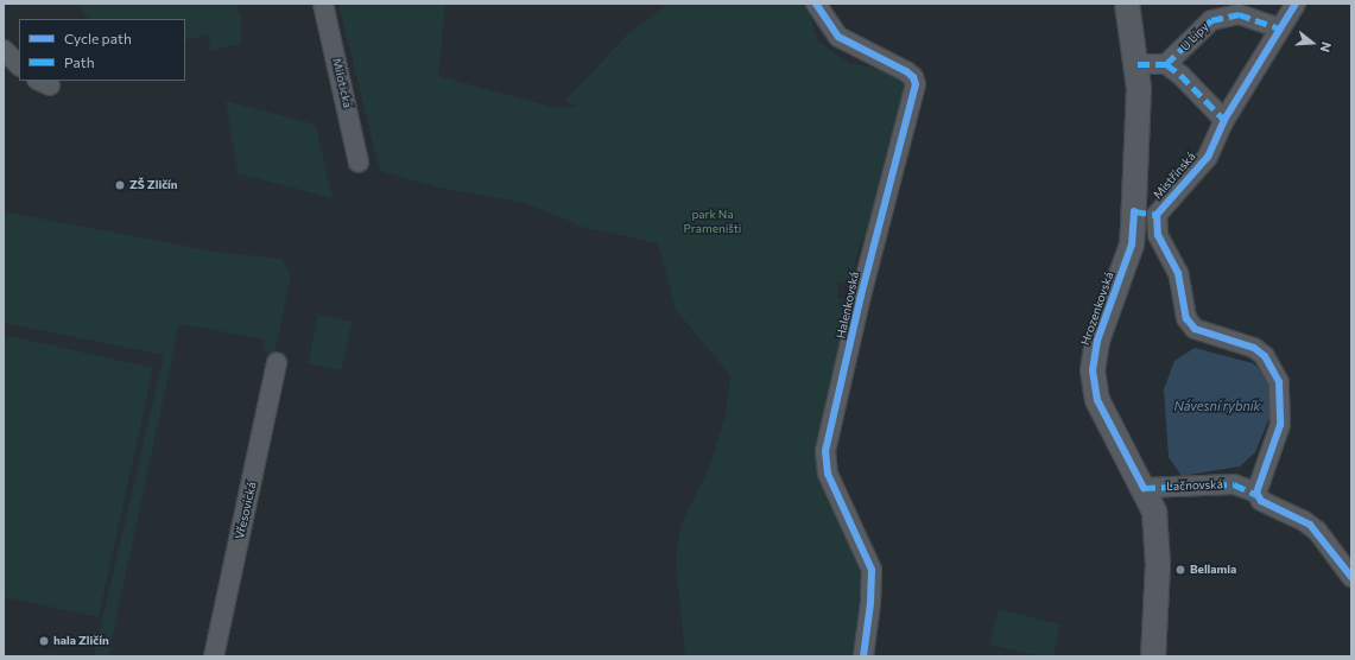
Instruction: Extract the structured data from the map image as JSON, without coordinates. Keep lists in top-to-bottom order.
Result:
{
  "streets": {
    "street": [
      "U Lípy",
      "Milotická",
      "Mistřínská",
      "Halenkovská",
      "Hrozenkovská",
      "Lačnovská",
      "Vřesovická"
    ]
  },
  "crossings": [
    ["U Lípy", "Mistřínská"],
    ["Mistřínská", "Hrozenkovská"],
    ["Mistřínská", "Lačnovská"],
    ["Hrozenkovská", "Lačnovská"]
  ],
  "water": ["Návesní rybník"],
  "parks": ["park Na Prameništi"],
  "places": ["ZŠ Zličín", "Bellamia", "hala Zličín"],
  "legend": ["Cycle path", "Path"],
  "north": "right"
}
